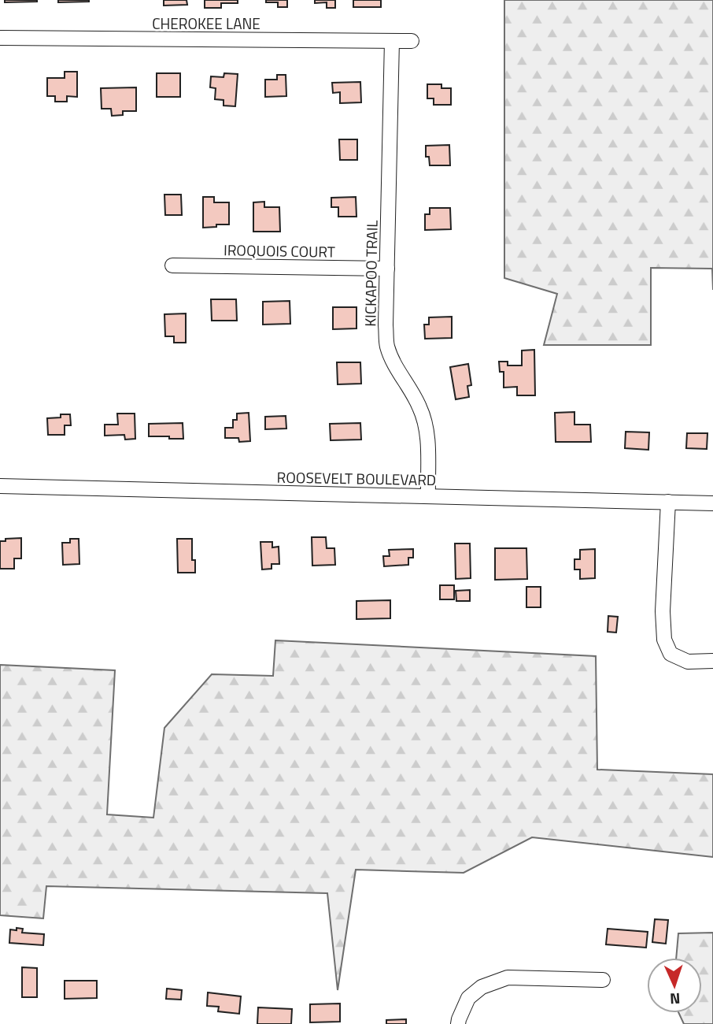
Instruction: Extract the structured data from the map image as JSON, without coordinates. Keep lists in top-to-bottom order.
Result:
{
  "streets": {
    "street": [
      "CHEROKEE LANE",
      "IROQUOIS COURT",
      "KICKAPOO TRAIL",
      "ROOSEVELT BOULEVARD"
    ]
  },
  "crossings": [
    ["CHEROKEE LANE", "KICKAPOO TRAIL"],
    ["IROQUOIS COURT", "KICKAPOO TRAIL"],
    ["KICKAPOO TRAIL", "ROOSEVELT BOULEVARD"]
  ],
  "north": "bottom"
}
